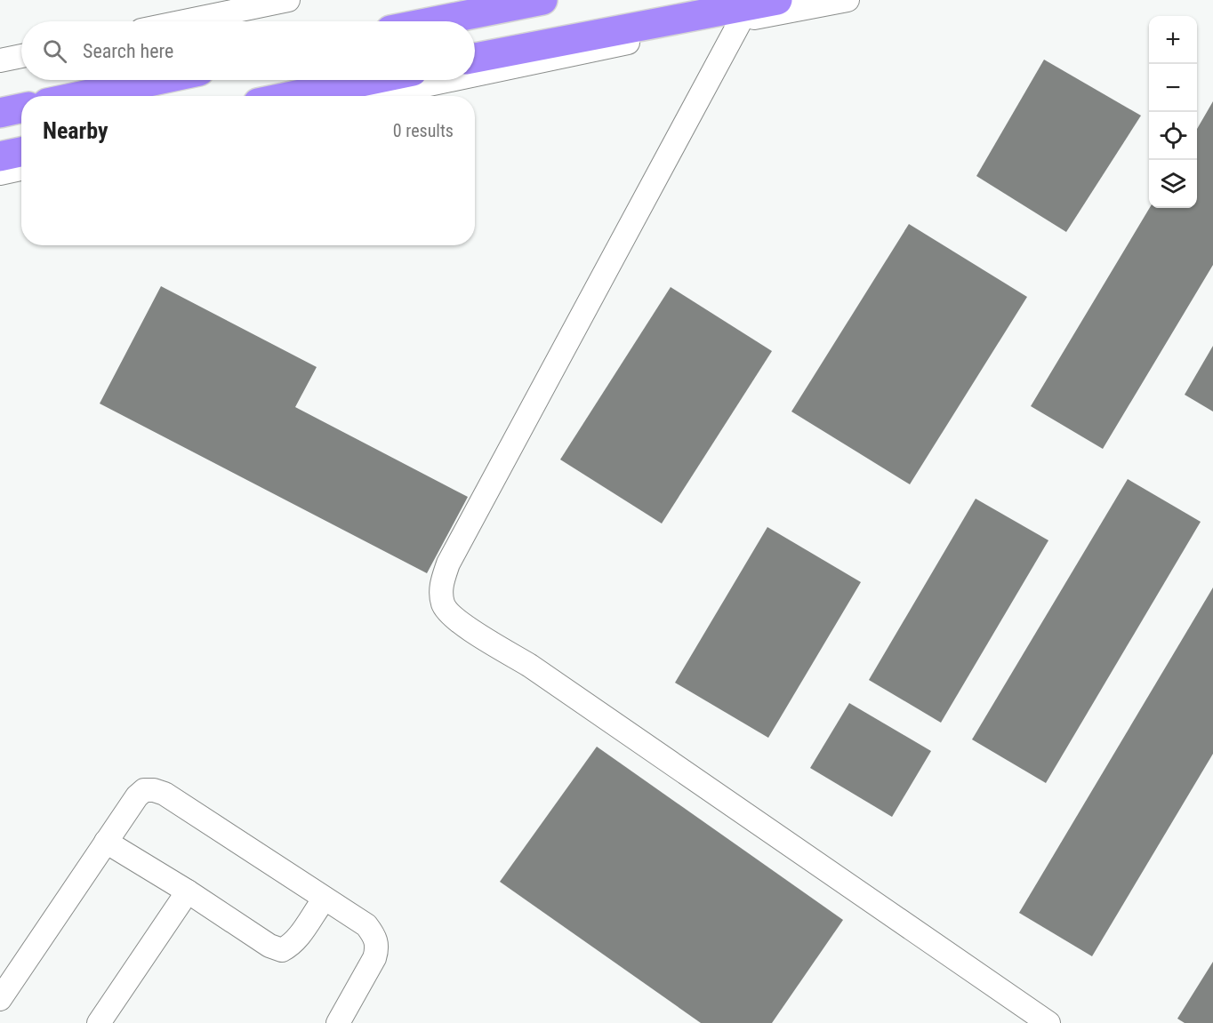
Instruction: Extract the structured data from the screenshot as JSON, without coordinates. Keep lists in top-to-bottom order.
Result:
{
  "page": {
    "map_buttons": ["+", "−"],
    "search": "Search here",
    "heading": ["Nearby", "0 results"]
  }
}
